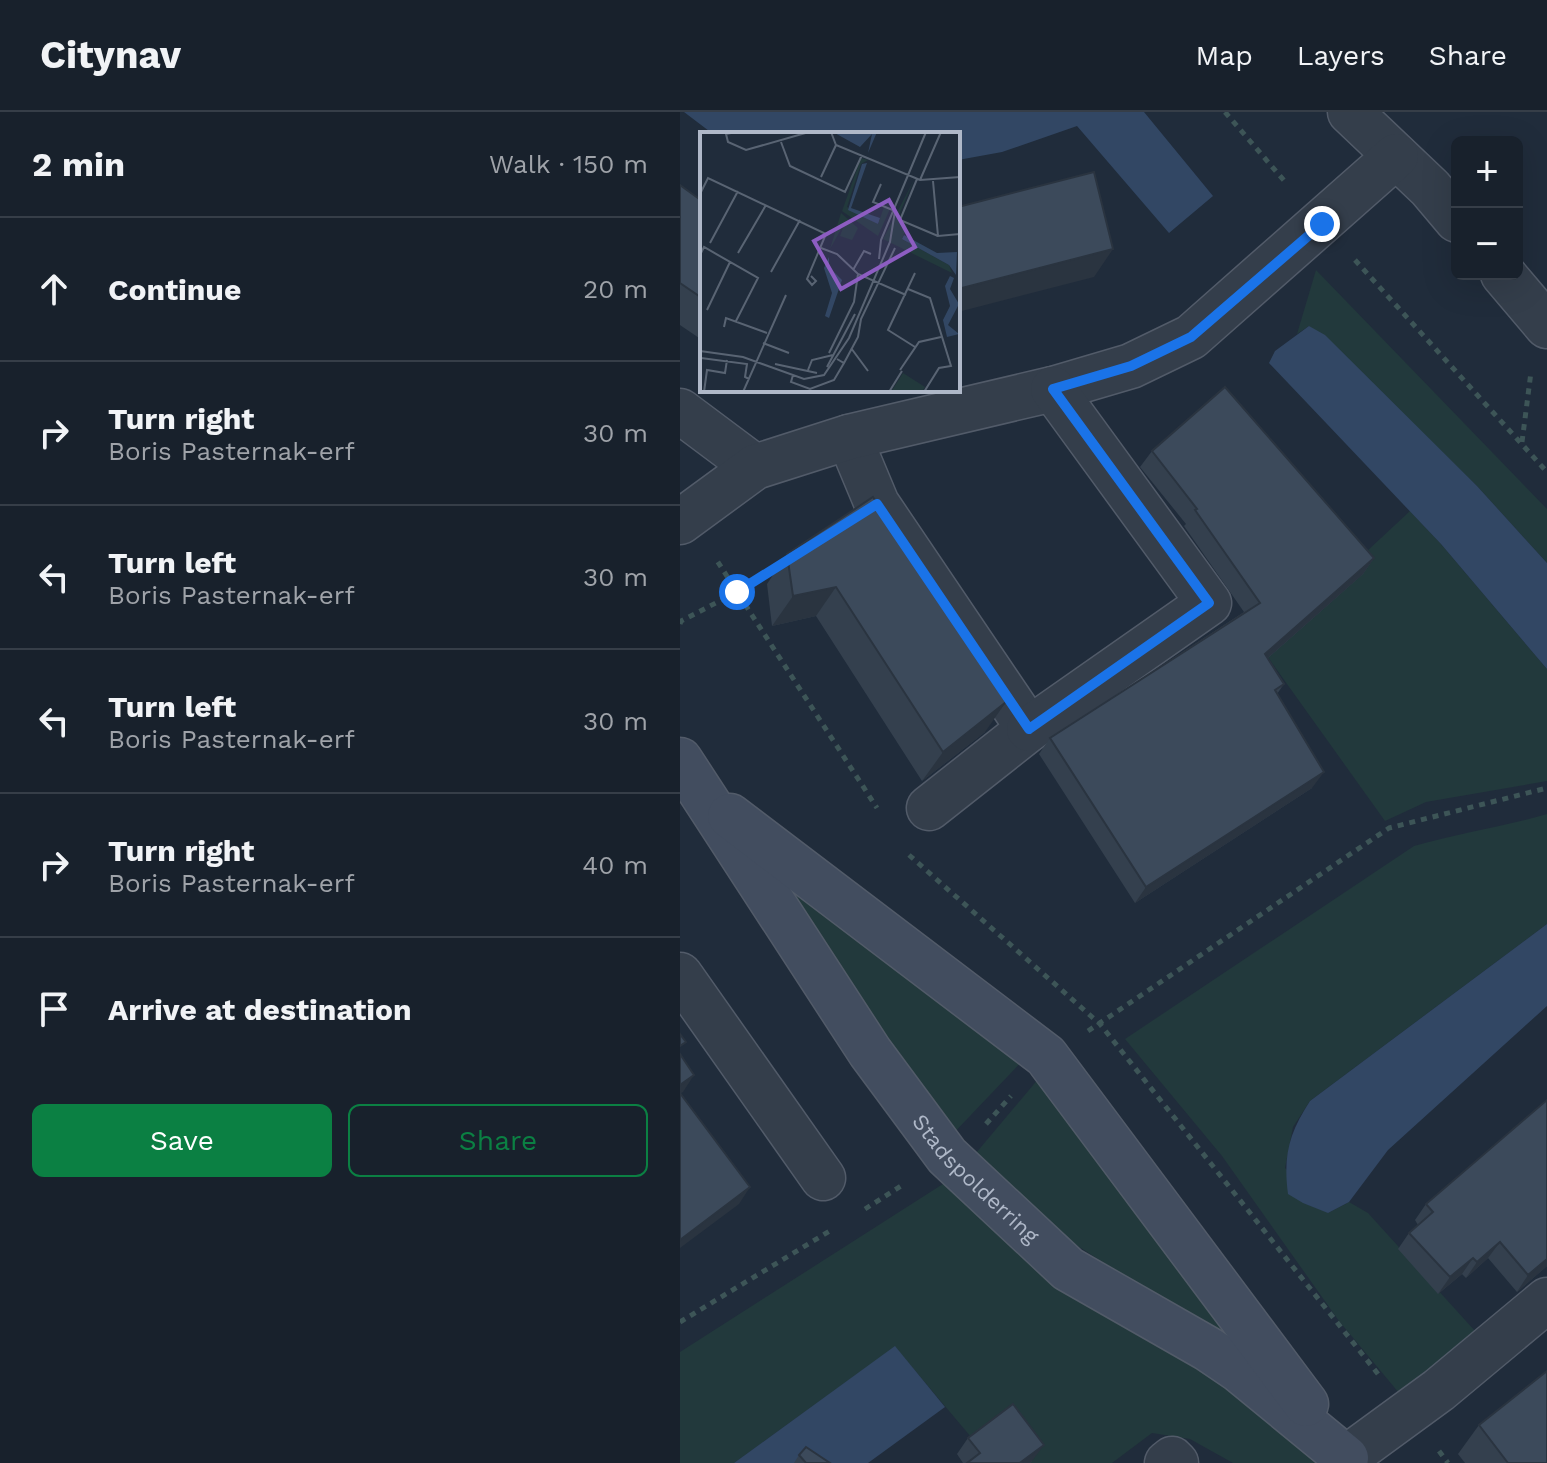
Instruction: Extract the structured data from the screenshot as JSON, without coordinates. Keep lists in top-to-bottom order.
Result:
{
  "streets": {
    "street": ["Stadspolderring"]
  },
  "page": {
    "header": "Citynav",
    "nav": ["Map", "Layers", "Share"],
    "heading": ["2 min", "Walk · 150 m"],
    "map_buttons": ["+", "−"],
    "list": [
      ["Continue", "20 m"],
      ["Turn right", "Boris Pasternak-erf", "30 m"],
      ["Turn left", "Boris Pasternak-erf", "30 m"],
      ["Turn left", "Boris Pasternak-erf", "30 m"],
      ["Turn right", "Boris Pasternak-erf", "40 m"],
      "Arrive at destination"
    ],
    "buttons": ["Save", "Share"]
  }
}
